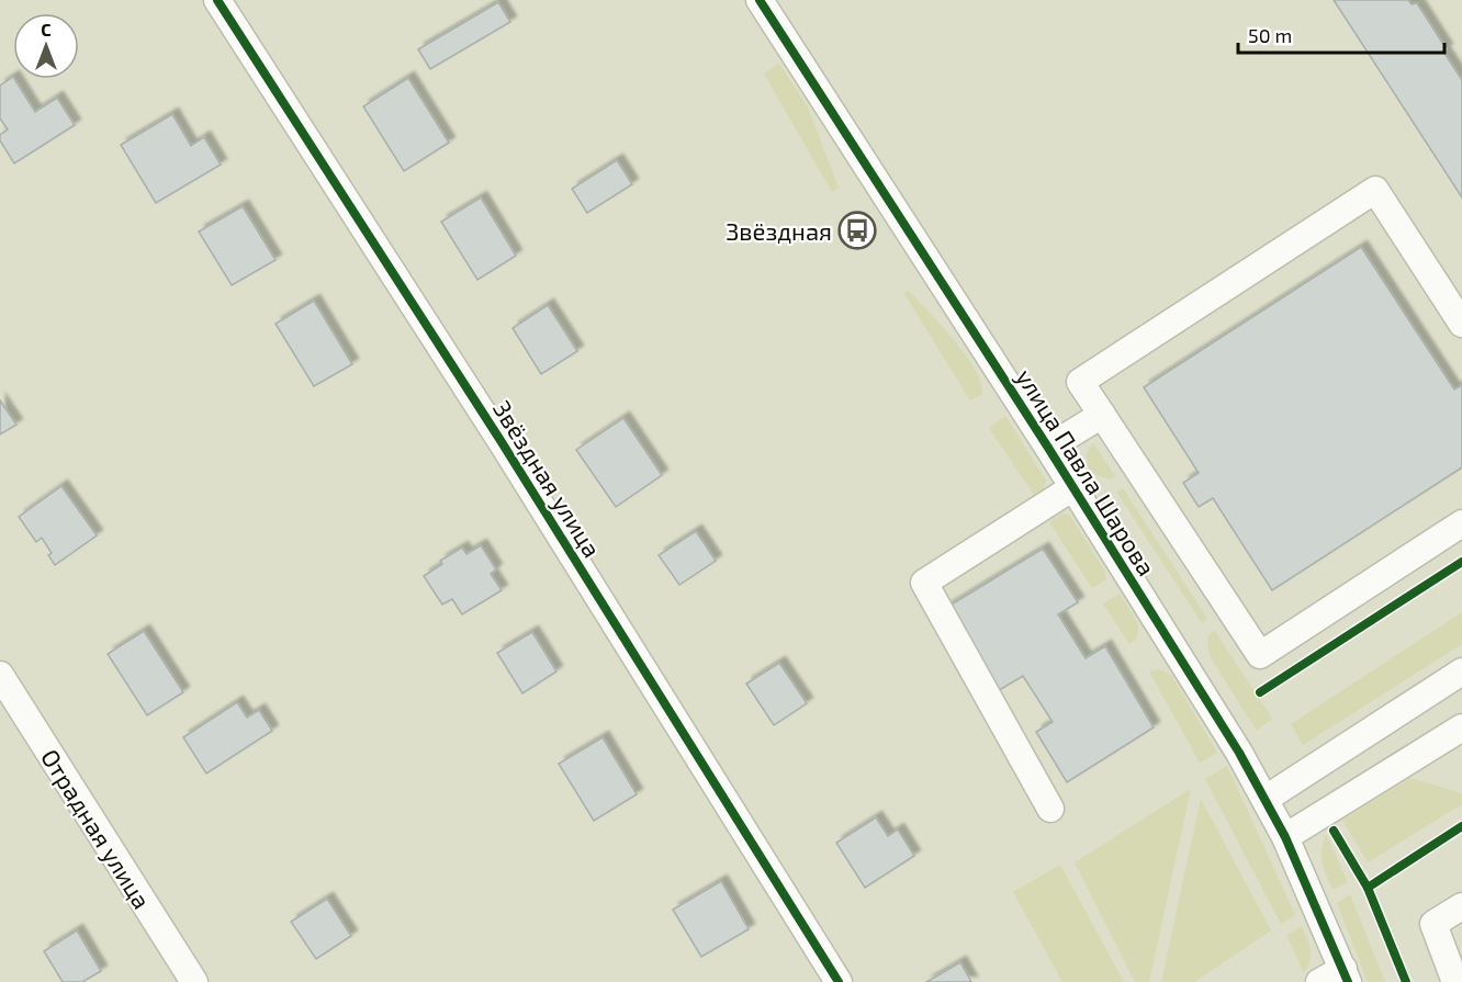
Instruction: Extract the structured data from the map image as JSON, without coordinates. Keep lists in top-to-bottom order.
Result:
{
  "streets": {
    "street": ["улица Павла Шарова", "Звёздная улица", "Отрадная улица"]
  },
  "places": {
    "bus stop": ["Звёздная"]
  },
  "scale_bar": "50 m",
  "north": "top"
}
